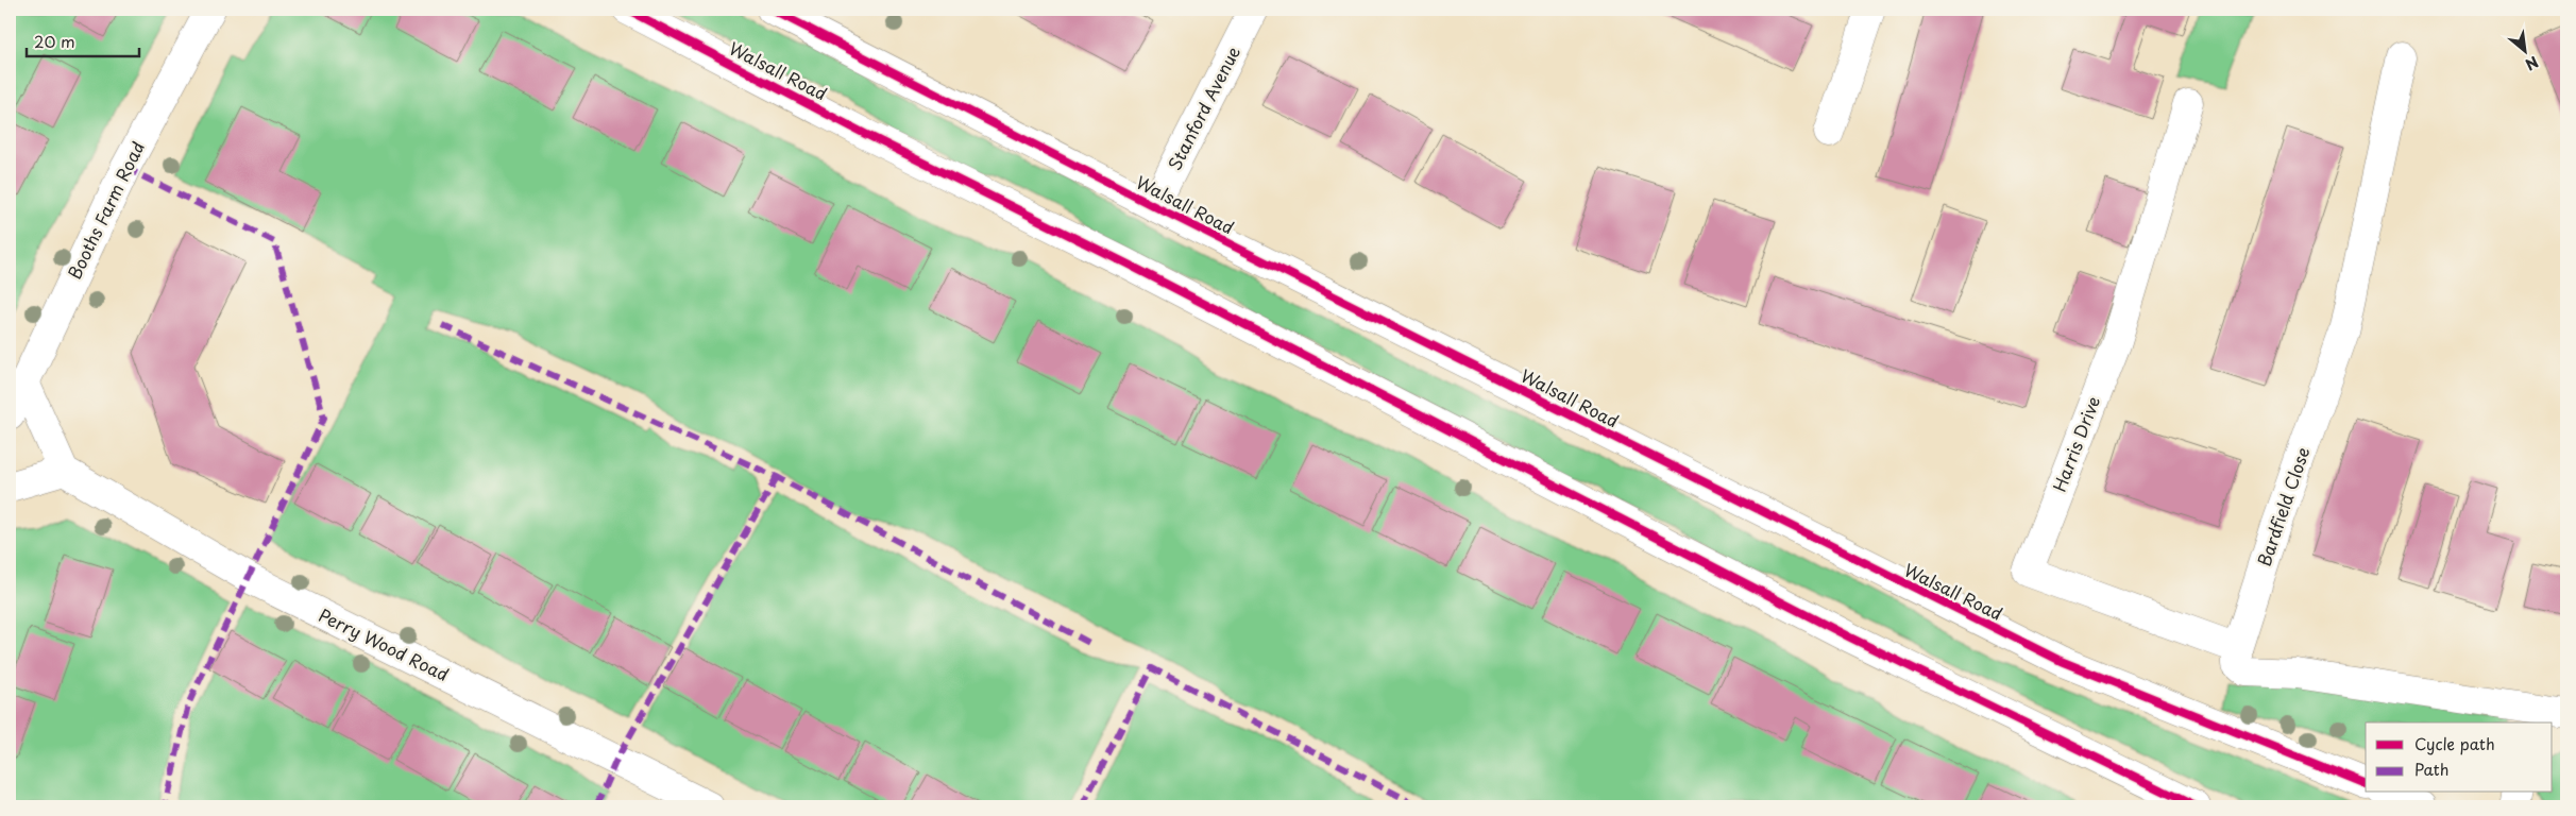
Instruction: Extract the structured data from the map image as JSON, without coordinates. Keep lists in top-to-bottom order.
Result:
{
  "streets": {
    "main road": [
      "Walsall Road",
      "Stanford Avenue",
      "Booths Farm Road",
      "Harris Drive",
      "Bardfield Close",
      "Perry Wood Road"
    ]
  },
  "crossings": [
    ["Walsall Road", "Stanford Avenue"],
    ["Harris Drive", "Bardfield Close"]
  ],
  "legend": ["Cycle path", "Path"],
  "scale_bar": "20 m",
  "north": "bottom right"
}
